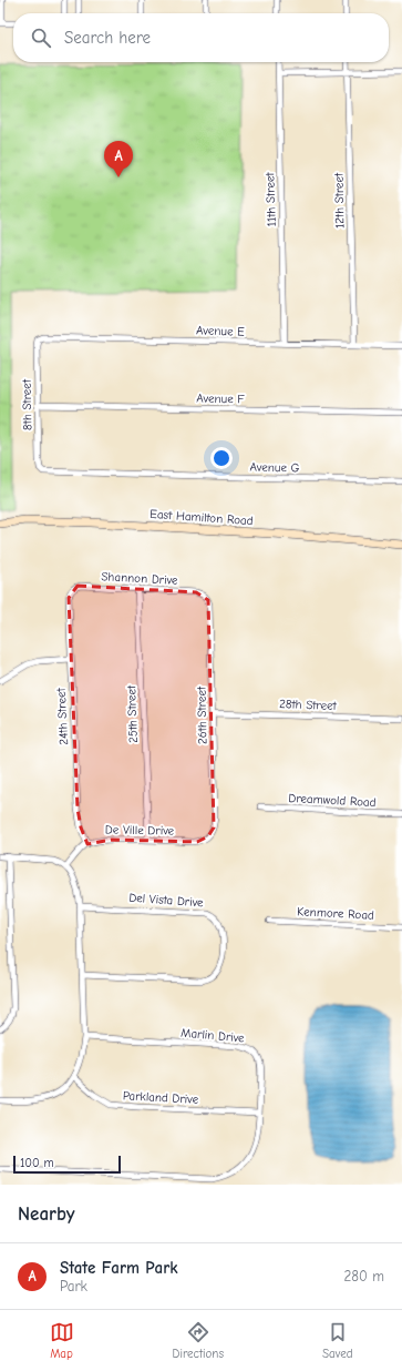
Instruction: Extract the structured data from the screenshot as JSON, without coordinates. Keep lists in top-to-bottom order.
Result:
{
  "streets": {
    "main road": ["East Hamilton Road"],
    "street": [
      "11th Street",
      "12th Street",
      "Avenue E",
      "Avenue F",
      "8th Street",
      "Avenue G",
      "Shannon Drive",
      "28th Street",
      "25th Street",
      "26th Street",
      "24th Street",
      "Dreamwold Road",
      "De Ville Drive",
      "Del Vista Drive",
      "Kenmore Road",
      "Marlin Drive",
      "Parkland Drive"
    ]
  },
  "crossings": [
    ["11th Street", "Avenue E"],
    ["12th Street", "Avenue E"],
    ["Avenue E", "8th Street"],
    ["Avenue F", "8th Street"],
    ["8th Street", "Avenue G"],
    ["Shannon Drive", "25th Street"],
    ["Shannon Drive", "26th Street"],
    ["Shannon Drive", "24th Street"],
    ["28th Street", "26th Street"],
    ["25th Street", "De Ville Drive"],
    ["26th Street", "De Ville Drive"],
    ["24th Street", "De Ville Drive"],
    ["Marlin Drive", "Parkland Drive"]
  ],
  "scale_bar": "100 m",
  "page": {
    "search": "Search here",
    "pins": "A",
    "scale": "100 m",
    "heading": "Nearby",
    "list": [
      {
        "mark": "A",
        "name": "State Farm Park",
        "note": "Park",
        "value": "280 m"
      }
    ],
    "nav": ["Map", "Directions", "Saved"]
  }
}
